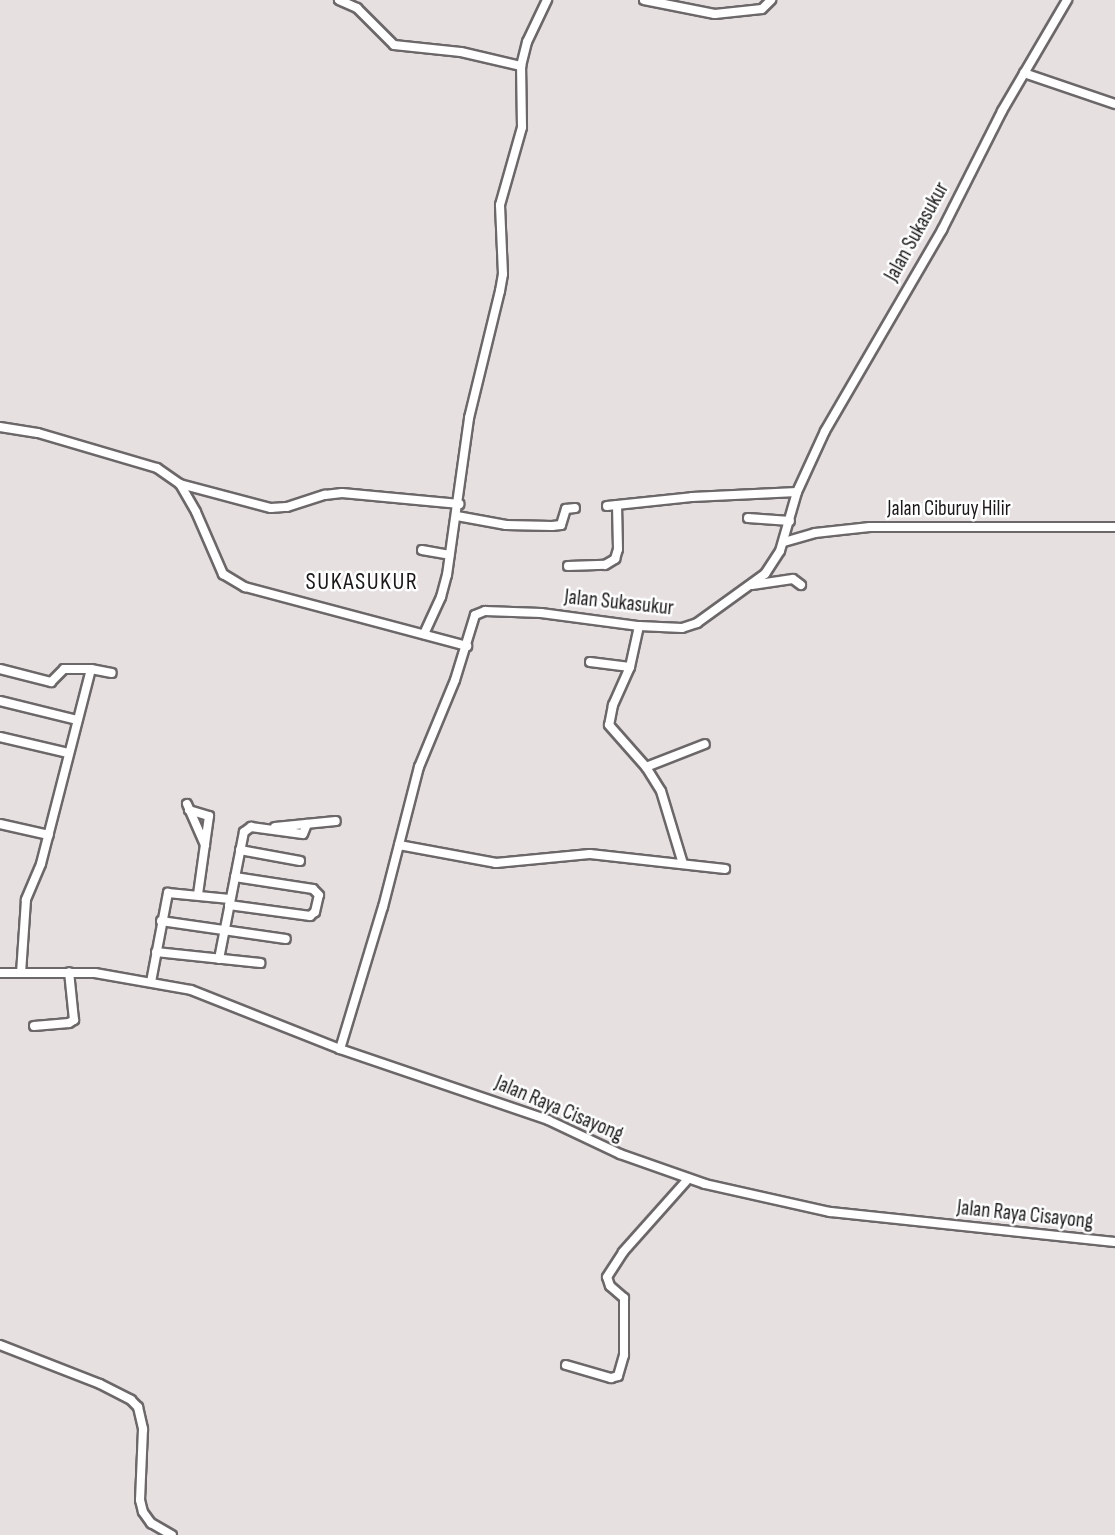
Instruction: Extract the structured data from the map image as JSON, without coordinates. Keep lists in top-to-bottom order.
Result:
{
  "streets": {
    "street": ["Jalan Sukasukur", "Jalan Ciburuy Hilir", "Jalan Raya Cisayong"]
  },
  "crossings": [
    ["Jalan Sukasukur", "Jalan Ciburuy Hilir"],
    ["Jalan Sukasukur", "Jalan Raya Cisayong"]
  ],
  "districts": ["SUKASUKUR"]
}
